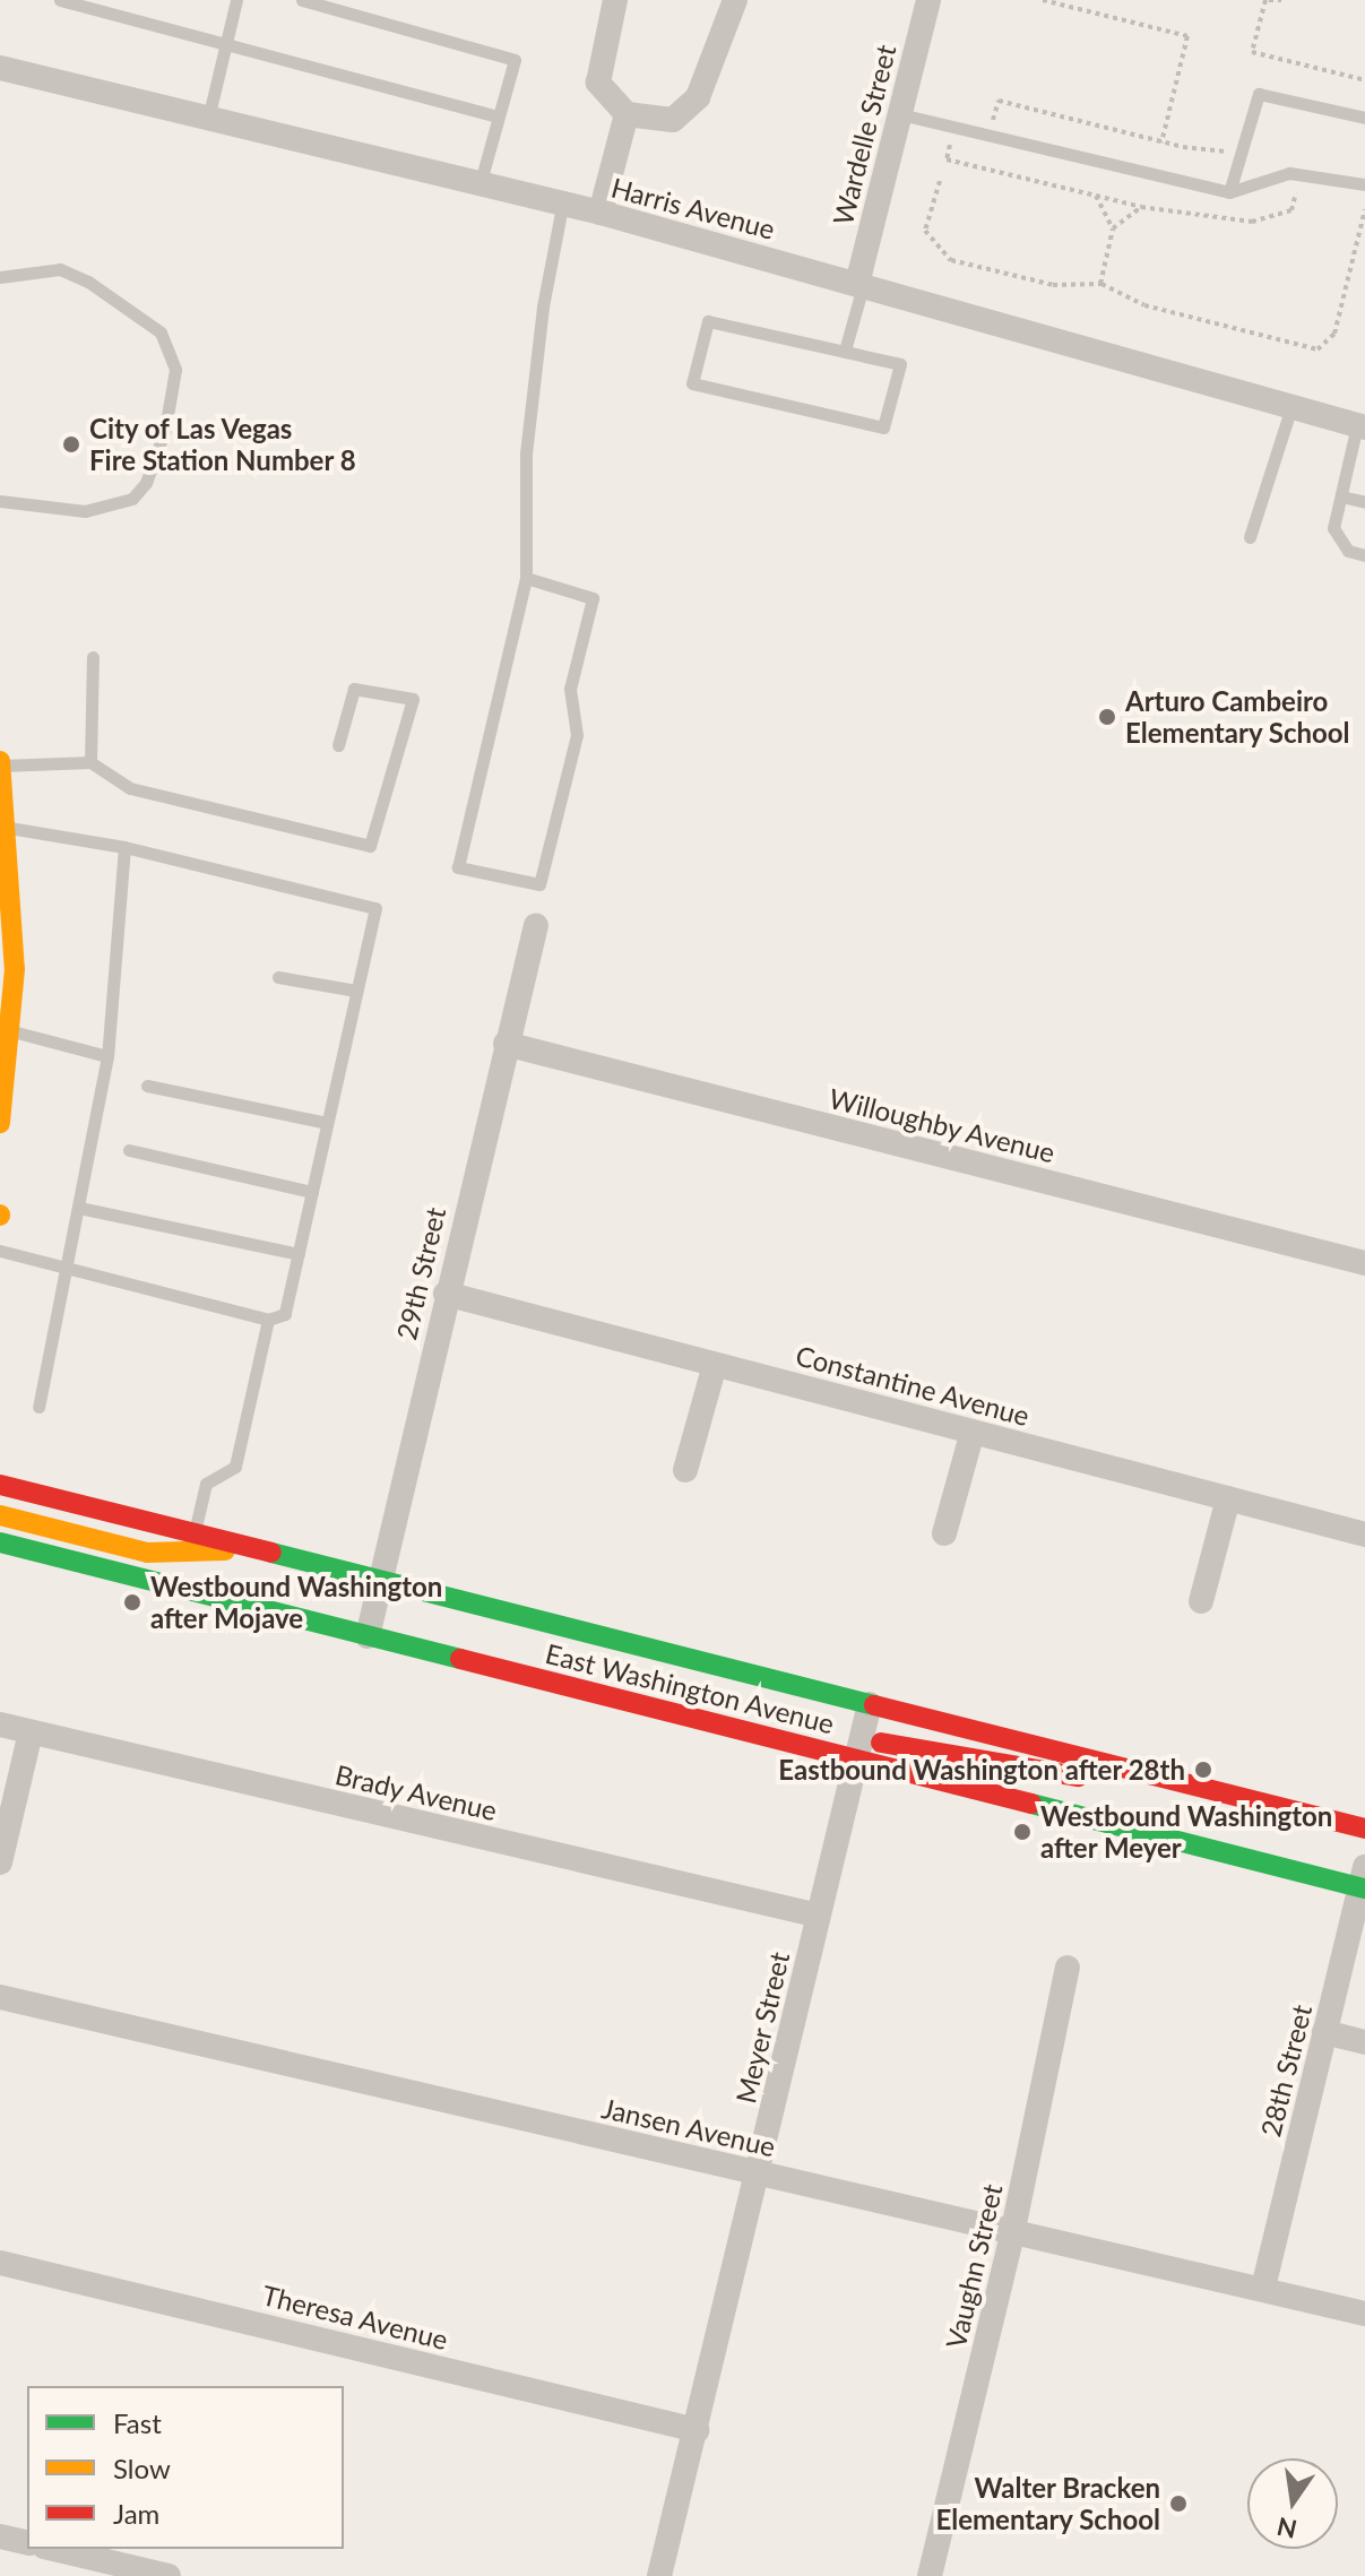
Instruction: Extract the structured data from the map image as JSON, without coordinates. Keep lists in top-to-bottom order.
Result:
{
  "streets": {
    "main road": ["East Washington Avenue"],
    "street": [
      "Wardelle Street",
      "Harris Avenue",
      "Willoughby Avenue",
      "29th Street",
      "Constantine Avenue",
      "Brady Avenue",
      "Meyer Street",
      "28th Street",
      "Jansen Avenue",
      "Vaughn Street",
      "Theresa Avenue"
    ]
  },
  "crossings": [
    ["Wardelle Street", "Harris Avenue"],
    ["Willoughby Avenue", "29th Street"],
    ["29th Street", "Constantine Avenue"],
    ["29th Street", "East Washington Avenue"],
    ["East Washington Avenue", "Meyer Street"],
    ["East Washington Avenue", "28th Street"],
    ["Brady Avenue", "Meyer Street"],
    ["Meyer Street", "Jansen Avenue"],
    ["Meyer Street", "Theresa Avenue"],
    ["28th Street", "Jansen Avenue"],
    ["Jansen Avenue", "Vaughn Street"]
  ],
  "places": [
    "City of Las Vegas Fire Station Number 8",
    "Arturo Cambeiro Elementary School",
    "Westbound Washington after Mojave",
    "Eastbound Washington after 28th",
    "Westbound Washington after Meyer",
    "Walter Bracken Elementary School"
  ],
  "legend": ["Fast", "Slow", "Jam"],
  "north": "bottom"
}
